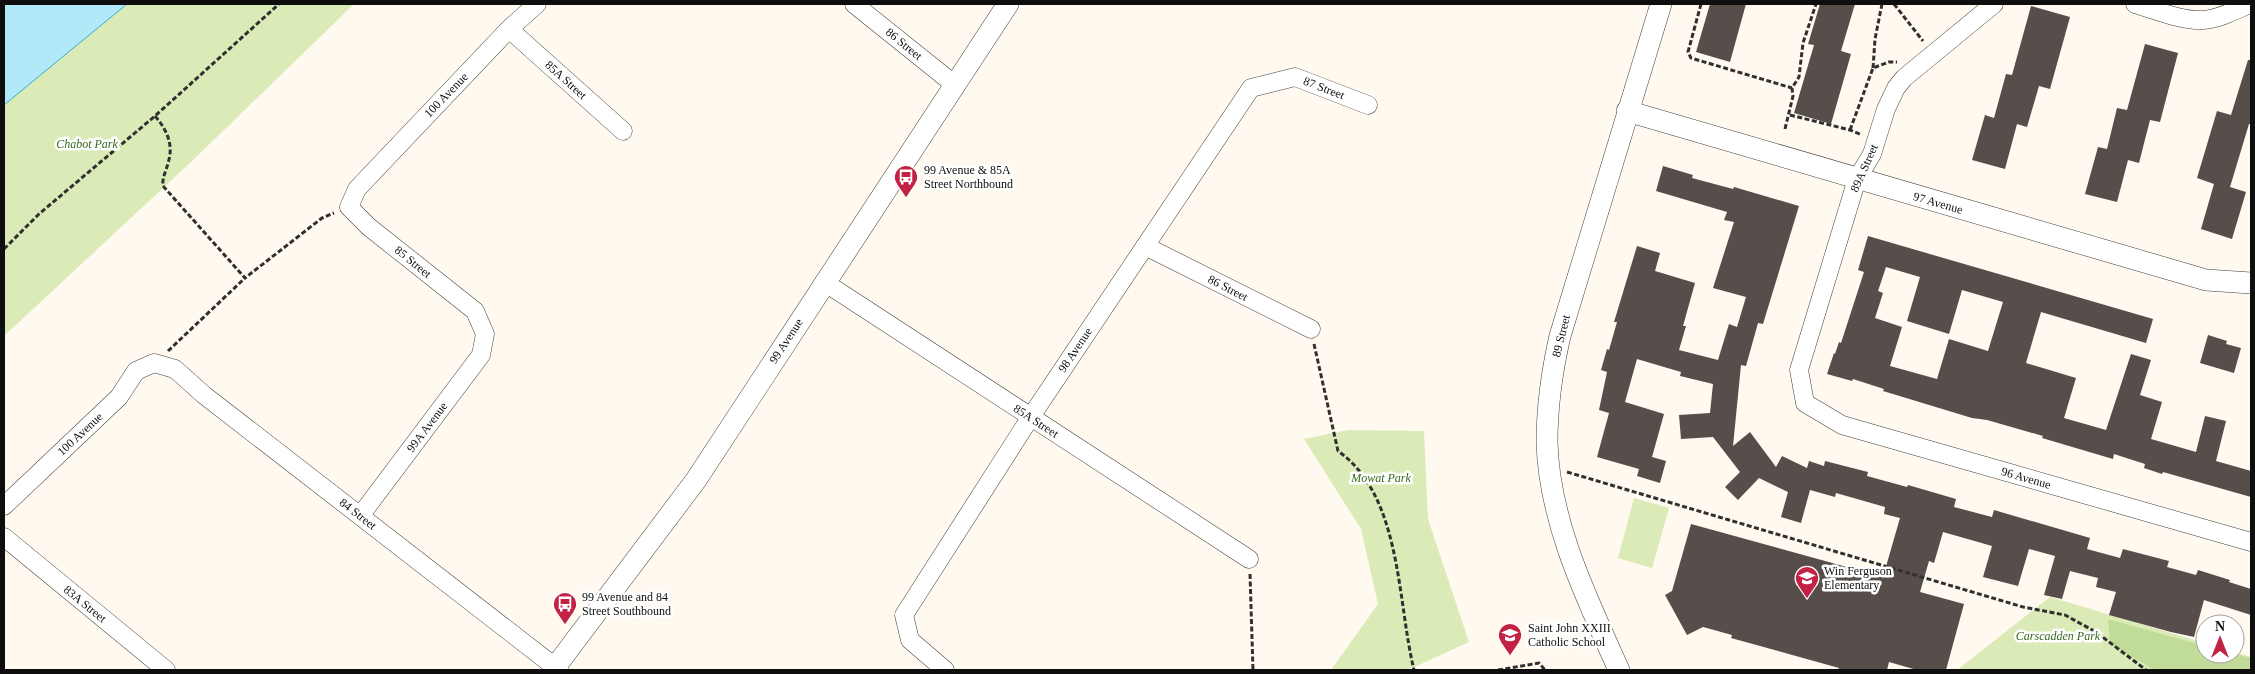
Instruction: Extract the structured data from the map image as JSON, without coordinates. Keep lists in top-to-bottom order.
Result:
{
  "streets": {
    "street": [
      "86 Street",
      "85A Street",
      "87 Street",
      "100 Avenue",
      "89A Street",
      "97 Avenue",
      "85 Street",
      "89 Street",
      "99 Avenue",
      "98 Avenue",
      "99A Avenue",
      "96 Avenue",
      "84 Street",
      "83A Street"
    ]
  },
  "crossings": [
    ["86 Street", "99 Avenue"],
    ["86 Street", "98 Avenue"],
    ["85A Street", "100 Avenue"],
    ["85A Street", "99 Avenue"],
    ["85A Street", "98 Avenue"],
    ["87 Street", "98 Avenue"],
    ["100 Avenue", "85 Street"],
    ["100 Avenue", "84 Street"],
    ["89A Street", "97 Avenue"],
    ["89A Street", "96 Avenue"],
    ["97 Avenue", "89 Street"],
    ["85 Street", "99A Avenue"],
    ["99 Avenue", "84 Street"],
    ["99A Avenue", "84 Street"]
  ],
  "parks": ["Chabot Park", "Mowat Park", "Carscadden Park"],
  "places": {
    "bus stop": ["99 Avenue & 85A Street Northbound", "99 Avenue and 84 Street Southbound"],
    "school or university": ["Win Ferguson Elementary", "Saint John XXIII Catholic School"]
  },
  "north": "top"
}
